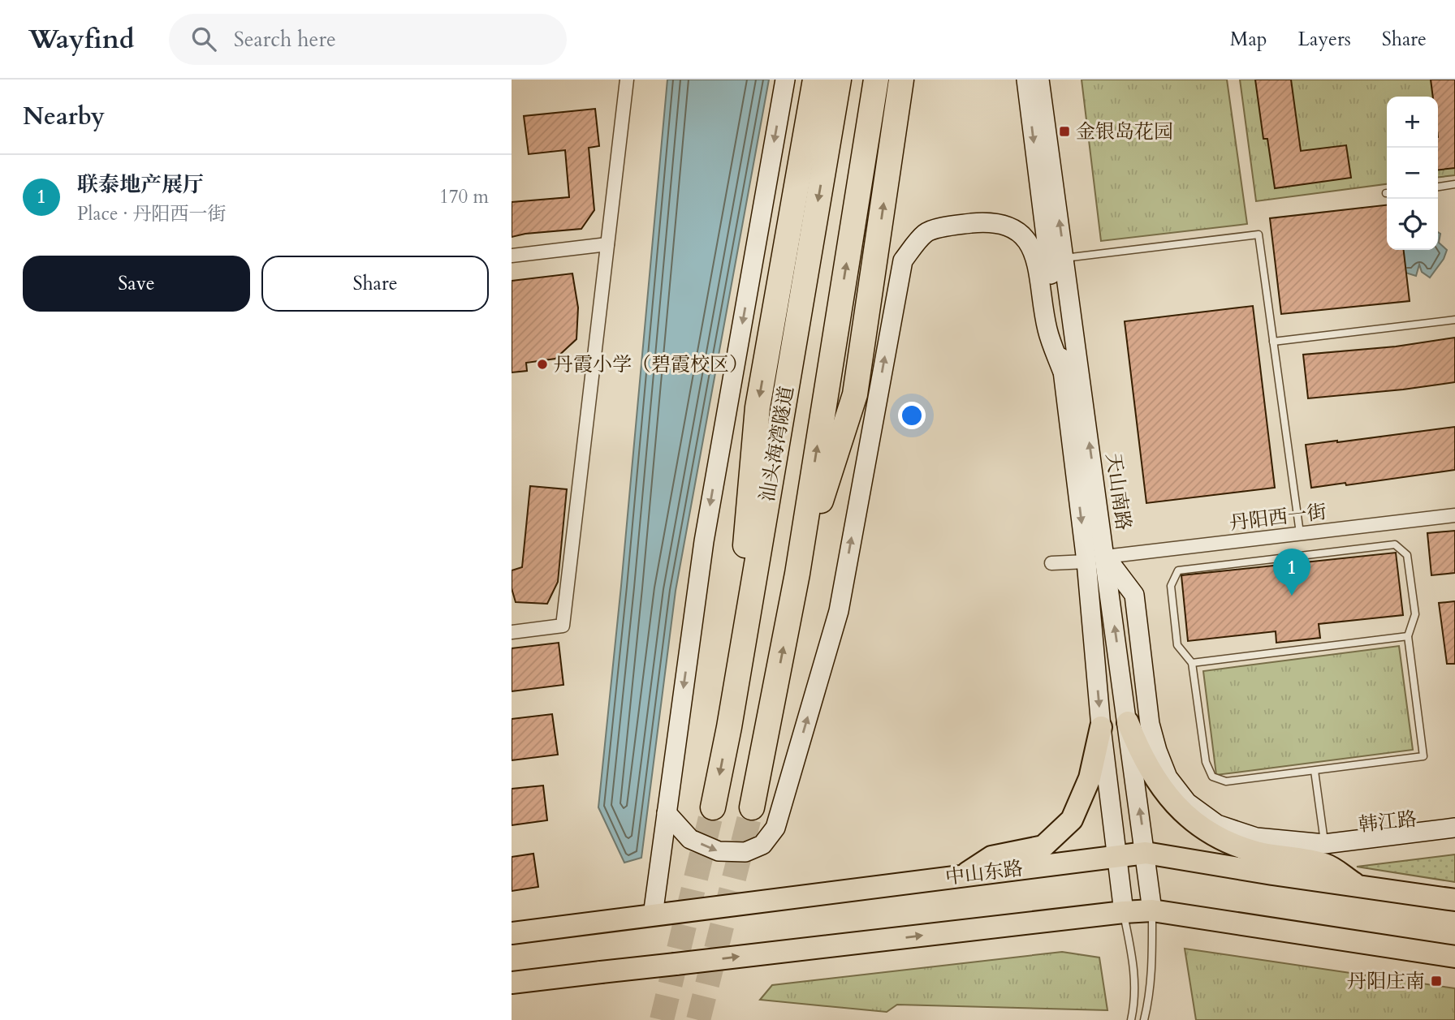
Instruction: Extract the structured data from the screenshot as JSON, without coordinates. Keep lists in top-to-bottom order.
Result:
{
  "streets": {
    "highway": ["汕头海湾隧道"],
    "main road": ["天山南路", "韩江路", "中山东路"],
    "street": ["丹阳西一街"]
  },
  "crossings": [
    ["天山南路", "丹阳西一街"],
    ["天山南路", "中山东路"]
  ],
  "places": {
    "transit": ["金银岛花园", "丹阳庄南"],
    "other": ["丹霞小学（碧霞校区）"]
  },
  "page": {
    "header": "Wayfind",
    "search": "Search here",
    "nav": ["Map", "Layers", "Share"],
    "heading": "Nearby",
    "map_buttons": ["+", "−"],
    "list": [
      {
        "mark": "1",
        "name": "联泰地产展厅",
        "note": "Place · 丹阳西一街",
        "value": "170 m"
      }
    ],
    "buttons": ["Save", "Share"],
    "pins": "1"
  }
}
